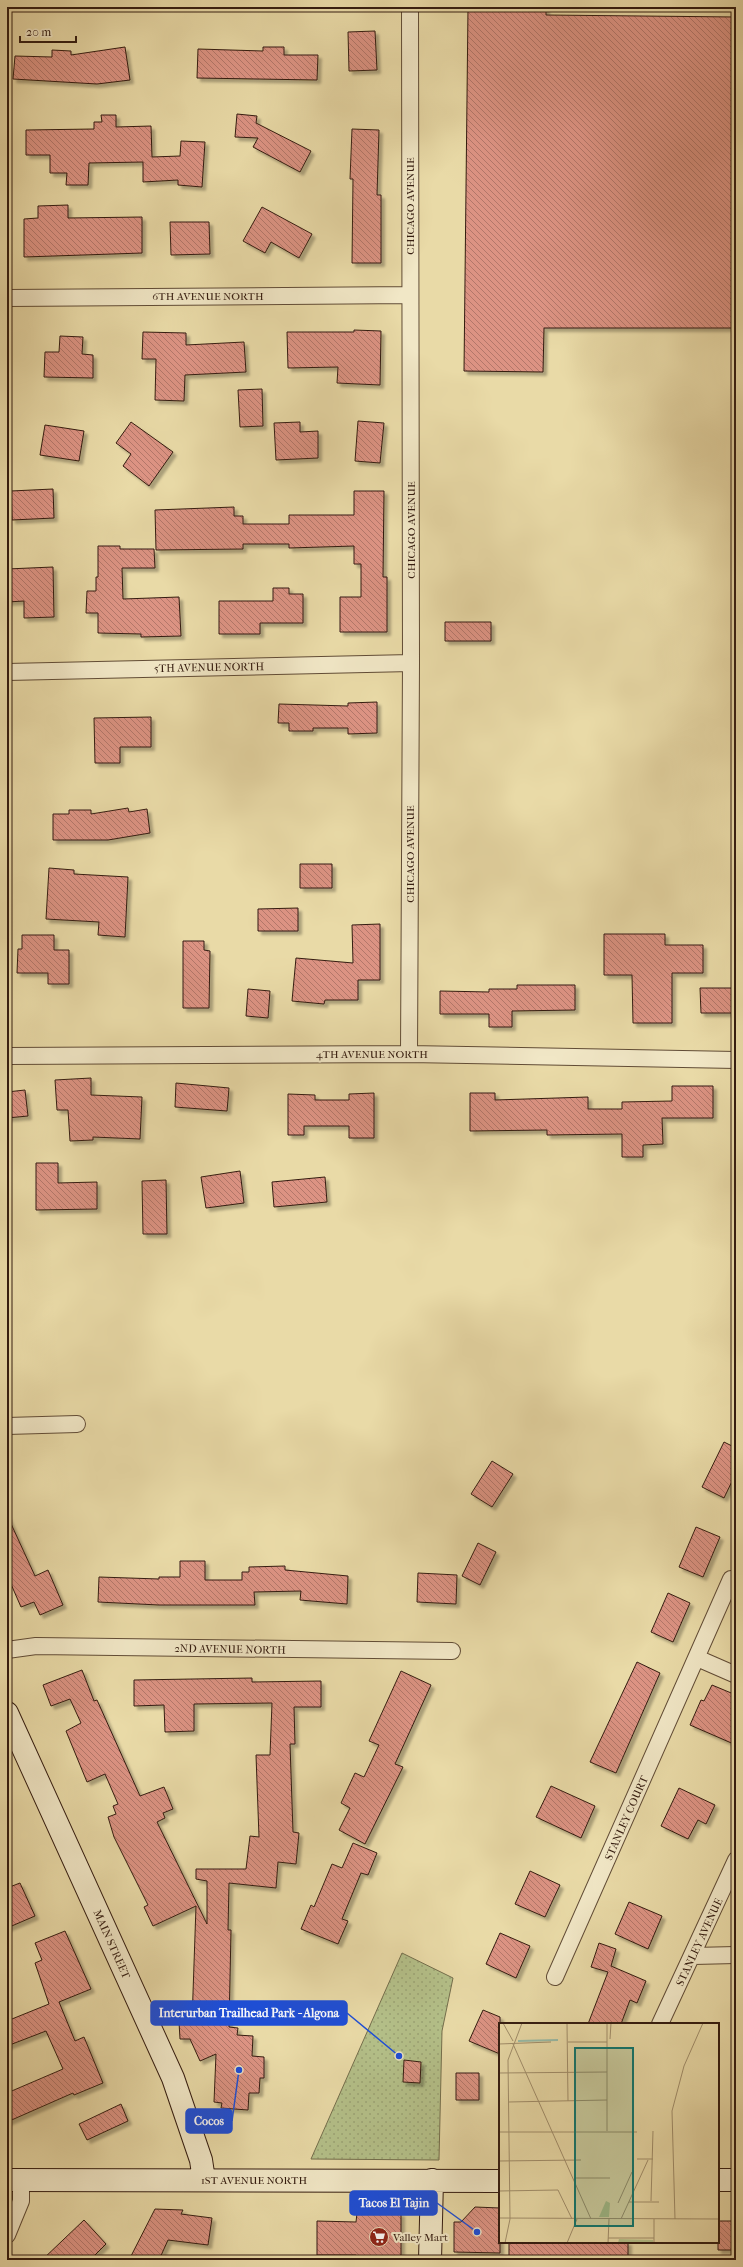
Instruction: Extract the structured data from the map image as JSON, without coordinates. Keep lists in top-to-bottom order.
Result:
{
  "streets": {
    "street": [
      "CHICAGO AVENUE",
      "6TH AVENUE NORTH",
      "5TH AVENUE NORTH",
      "4TH AVENUE NORTH",
      "2ND AVENUE NORTH",
      "STANLEY COURT",
      "STANLEY AVENUE",
      "MAIN STREET",
      "1ST AVENUE NORTH"
    ]
  },
  "crossings": [
    ["CHICAGO AVENUE", "6TH AVENUE NORTH"],
    ["CHICAGO AVENUE", "5TH AVENUE NORTH"],
    ["CHICAGO AVENUE", "4TH AVENUE NORTH"],
    ["MAIN STREET", "1ST AVENUE NORTH"]
  ],
  "places": {
    "other": ["Interurban Trailhead Park - Algona", "Cocos", "Tacos El Tajin"],
    "supermarket": ["Valley Mart"]
  },
  "scale_bar": "20 m"
}
